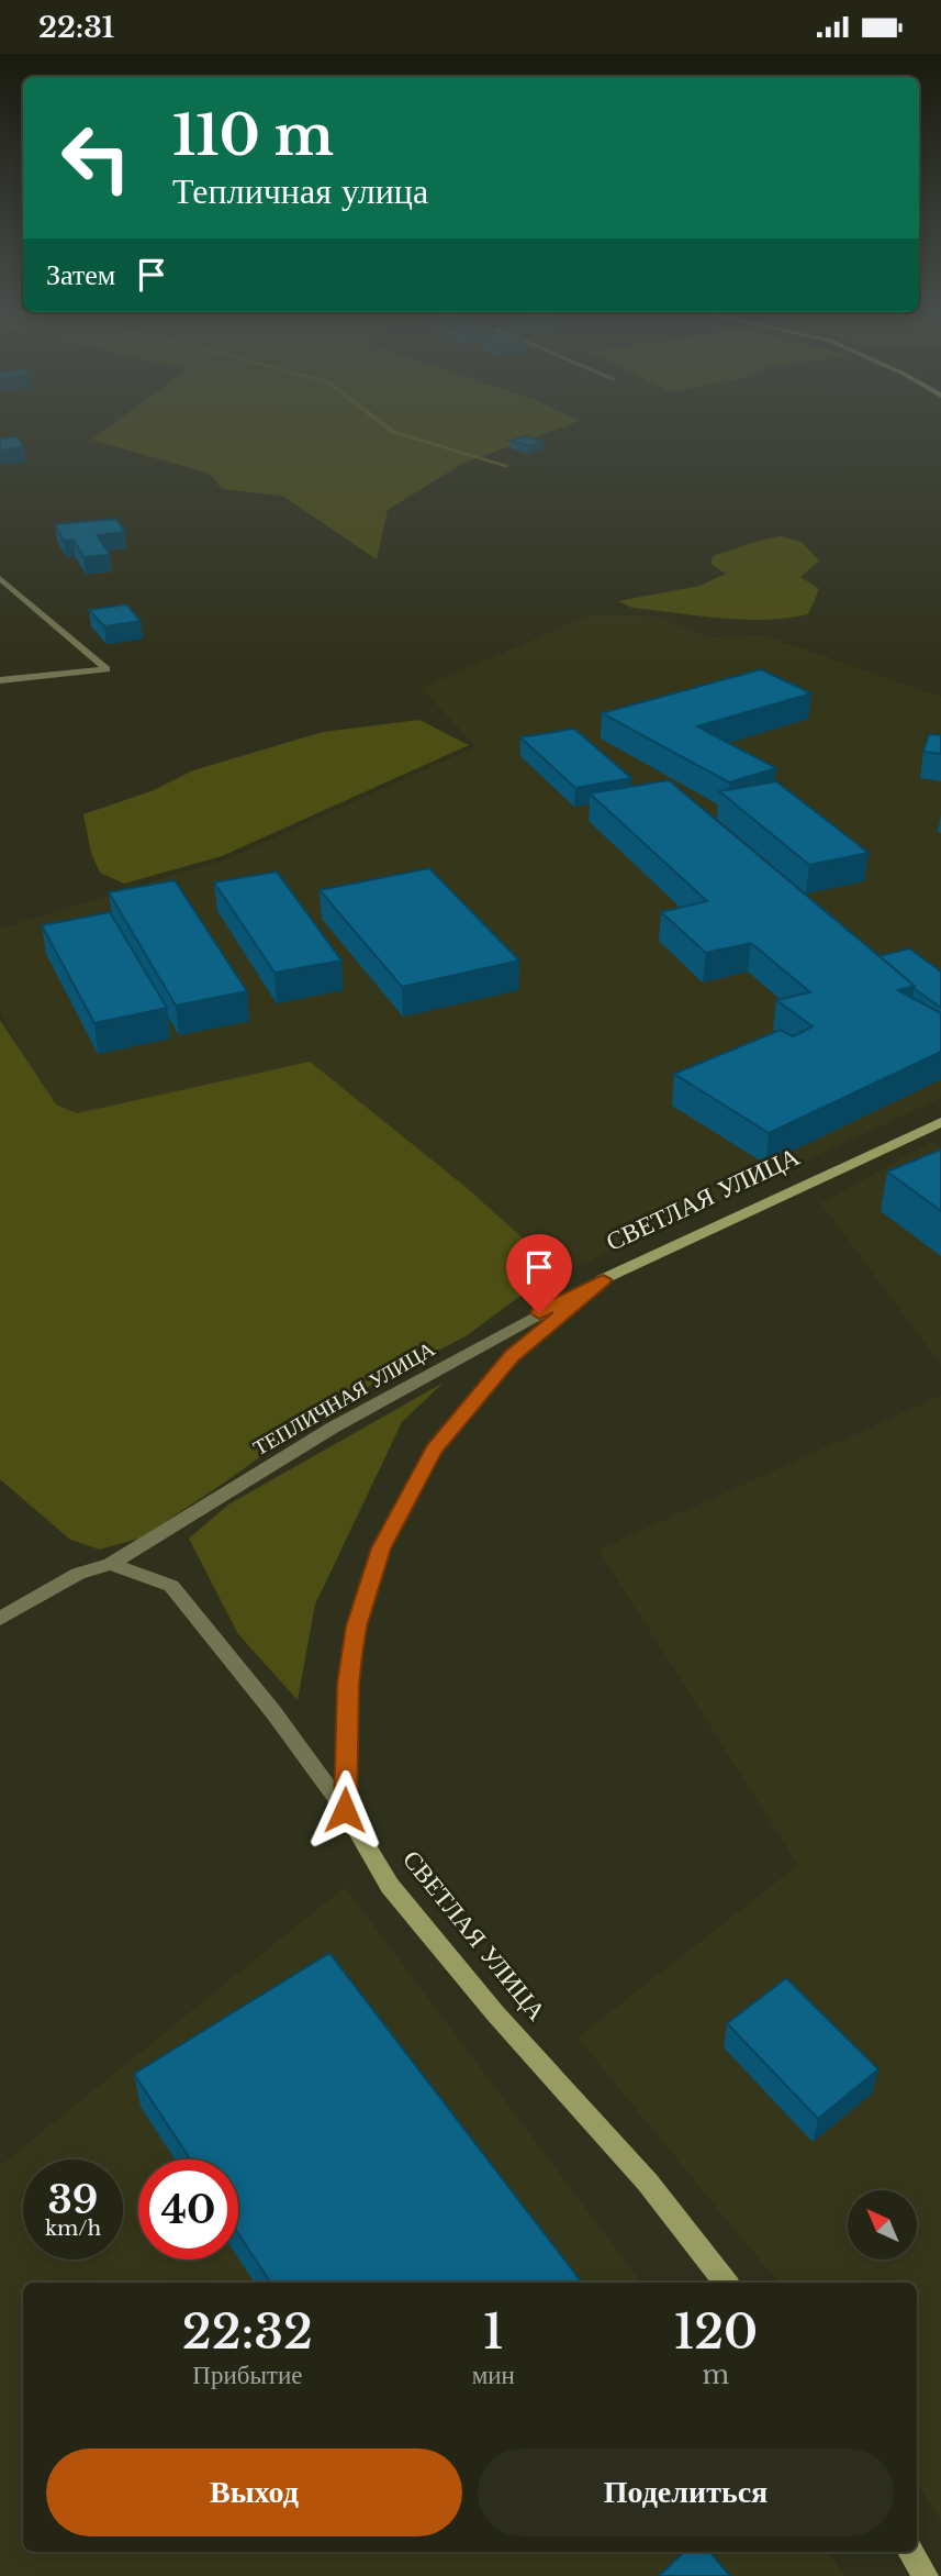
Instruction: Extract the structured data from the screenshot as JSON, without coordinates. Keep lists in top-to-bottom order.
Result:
{
  "streets": {
    "street": ["СВЕТЛАЯ УЛИЦА", "ТЕПЛИЧНАЯ УЛИЦА"]
  },
  "crossings": [
    ["СВЕТЛАЯ УЛИЦА", "ТЕПЛИЧНАЯ УЛИЦА"]
  ],
  "north": "top left",
  "page": {
    "status": "22:31",
    "turn": ["110 m", "Тепличная улица"],
    "then": "Затем",
    "speed": "39 km/h",
    "limit": "40",
    "eta": [
      "22:32",
      "Прибытие",
      "1",
      "мин",
      "120",
      "m"
    ],
    "buttons": ["Выход", "Поделиться"]
  }
}
